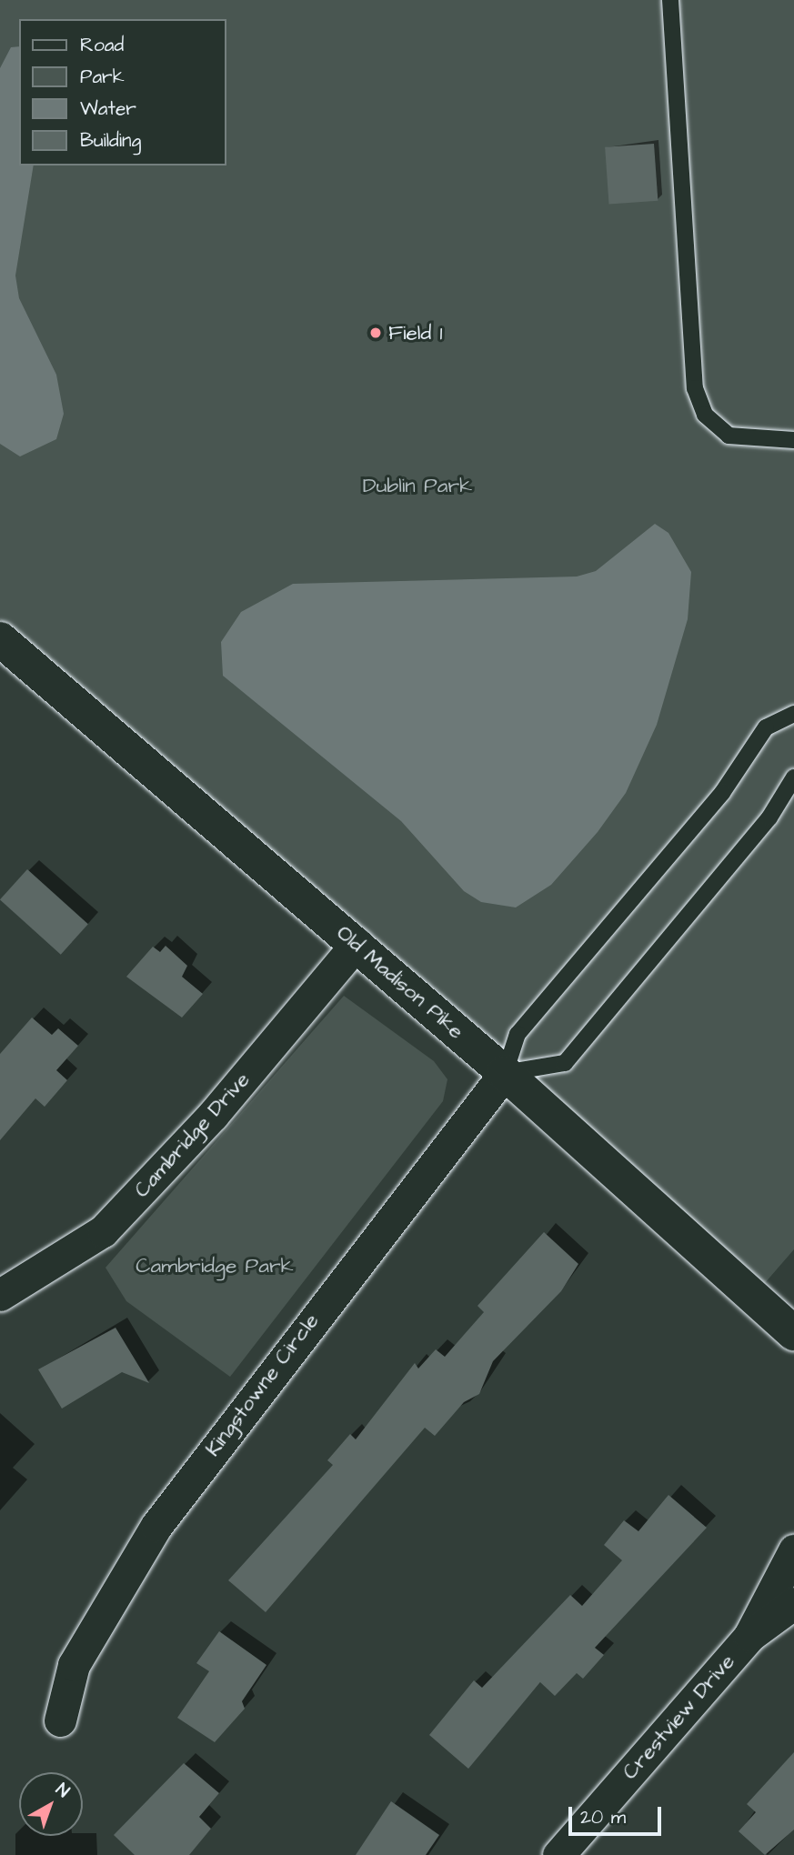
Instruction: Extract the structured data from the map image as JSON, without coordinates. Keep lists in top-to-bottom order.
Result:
{
  "streets": {
    "main road": ["Old Madison Pike"],
    "street": ["Cambridge Drive", "Kingstowne Circle", "Crestview Drive"]
  },
  "crossings": [
    ["Old Madison Pike", "Cambridge Drive"],
    ["Old Madison Pike", "Kingstowne Circle"]
  ],
  "parks": ["Dublin Park", "Cambridge Park"],
  "places": ["Field 1"],
  "legend": [
    "Road",
    "Park",
    "Water",
    "Building"
  ],
  "scale_bar": "20 m",
  "north": "top right"
}
